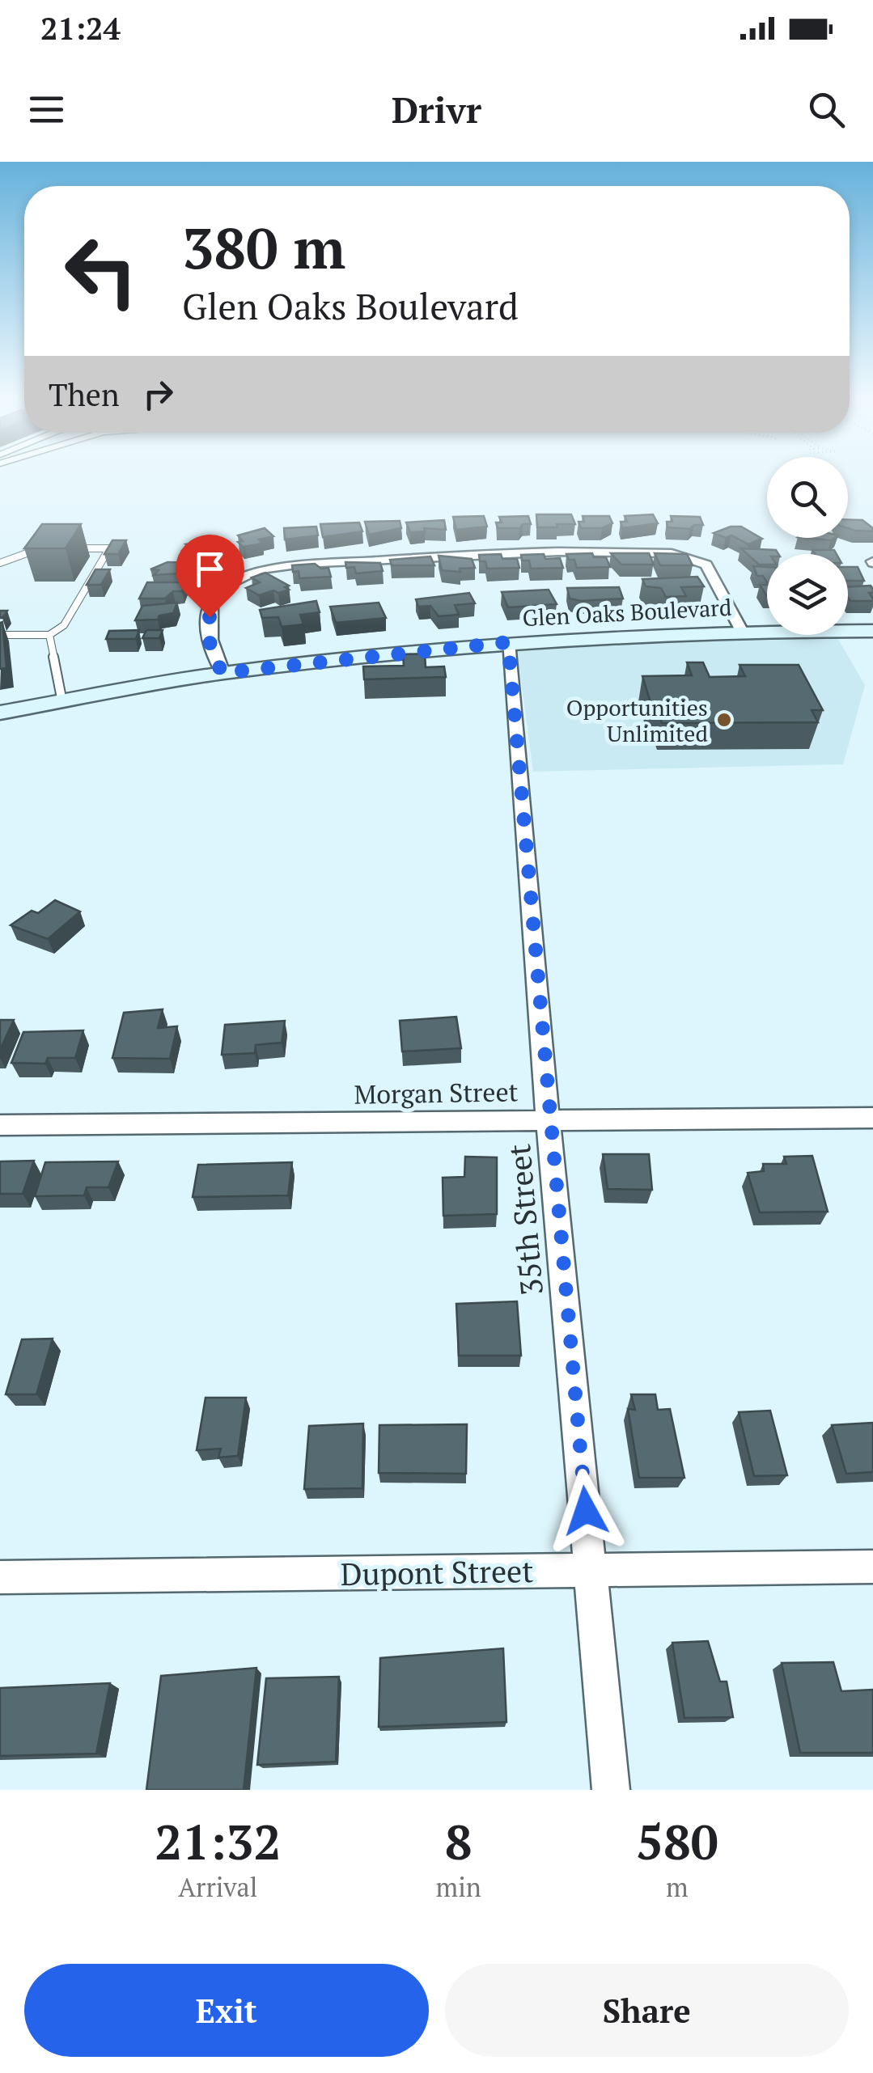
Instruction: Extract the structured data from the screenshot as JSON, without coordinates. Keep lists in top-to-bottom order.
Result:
{
  "streets": {
    "main road": ["Glen Oaks Boulevard"],
    "street": ["Morgan Street", "35th Street", "Dupont Street"]
  },
  "crossings": [
    ["Glen Oaks Boulevard", "35th Street"],
    ["Morgan Street", "35th Street"],
    ["35th Street", "Dupont Street"]
  ],
  "places": ["Opportunities Unlimited"],
  "page": {
    "status": "21:24",
    "header": "Drivr",
    "turn": ["380 m", "Glen Oaks Boulevard"],
    "then": "Then",
    "eta": [
      "21:32",
      "Arrival",
      "8",
      "min",
      "580",
      "m"
    ],
    "buttons": ["Exit", "Share"]
  }
}
